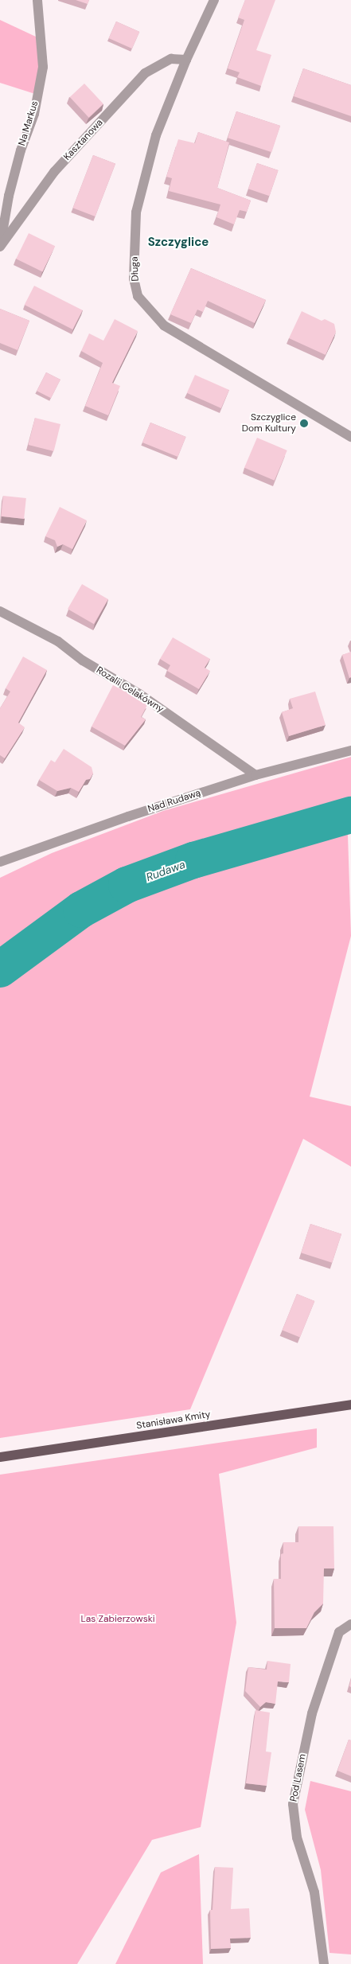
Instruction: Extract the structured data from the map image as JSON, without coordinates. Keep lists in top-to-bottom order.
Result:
{
  "streets": {
    "main road": ["Stanisława Kmity"],
    "street": [
      "Na Markus",
      "Kasztanowa",
      "Długa",
      "Rozalii Celakówny",
      "Nad Rudawą",
      "Pod Lasem"
    ]
  },
  "crossings": [
    ["Na Markus", "Kasztanowa"],
    ["Kasztanowa", "Długa"],
    ["Rozalii Celakówny", "Nad Rudawą"]
  ],
  "districts": ["Szczyglice"],
  "water": ["Rudawa"],
  "parks": ["Las Zabierzowski"],
  "places": ["Szczyglice Dom Kultury"]
}
